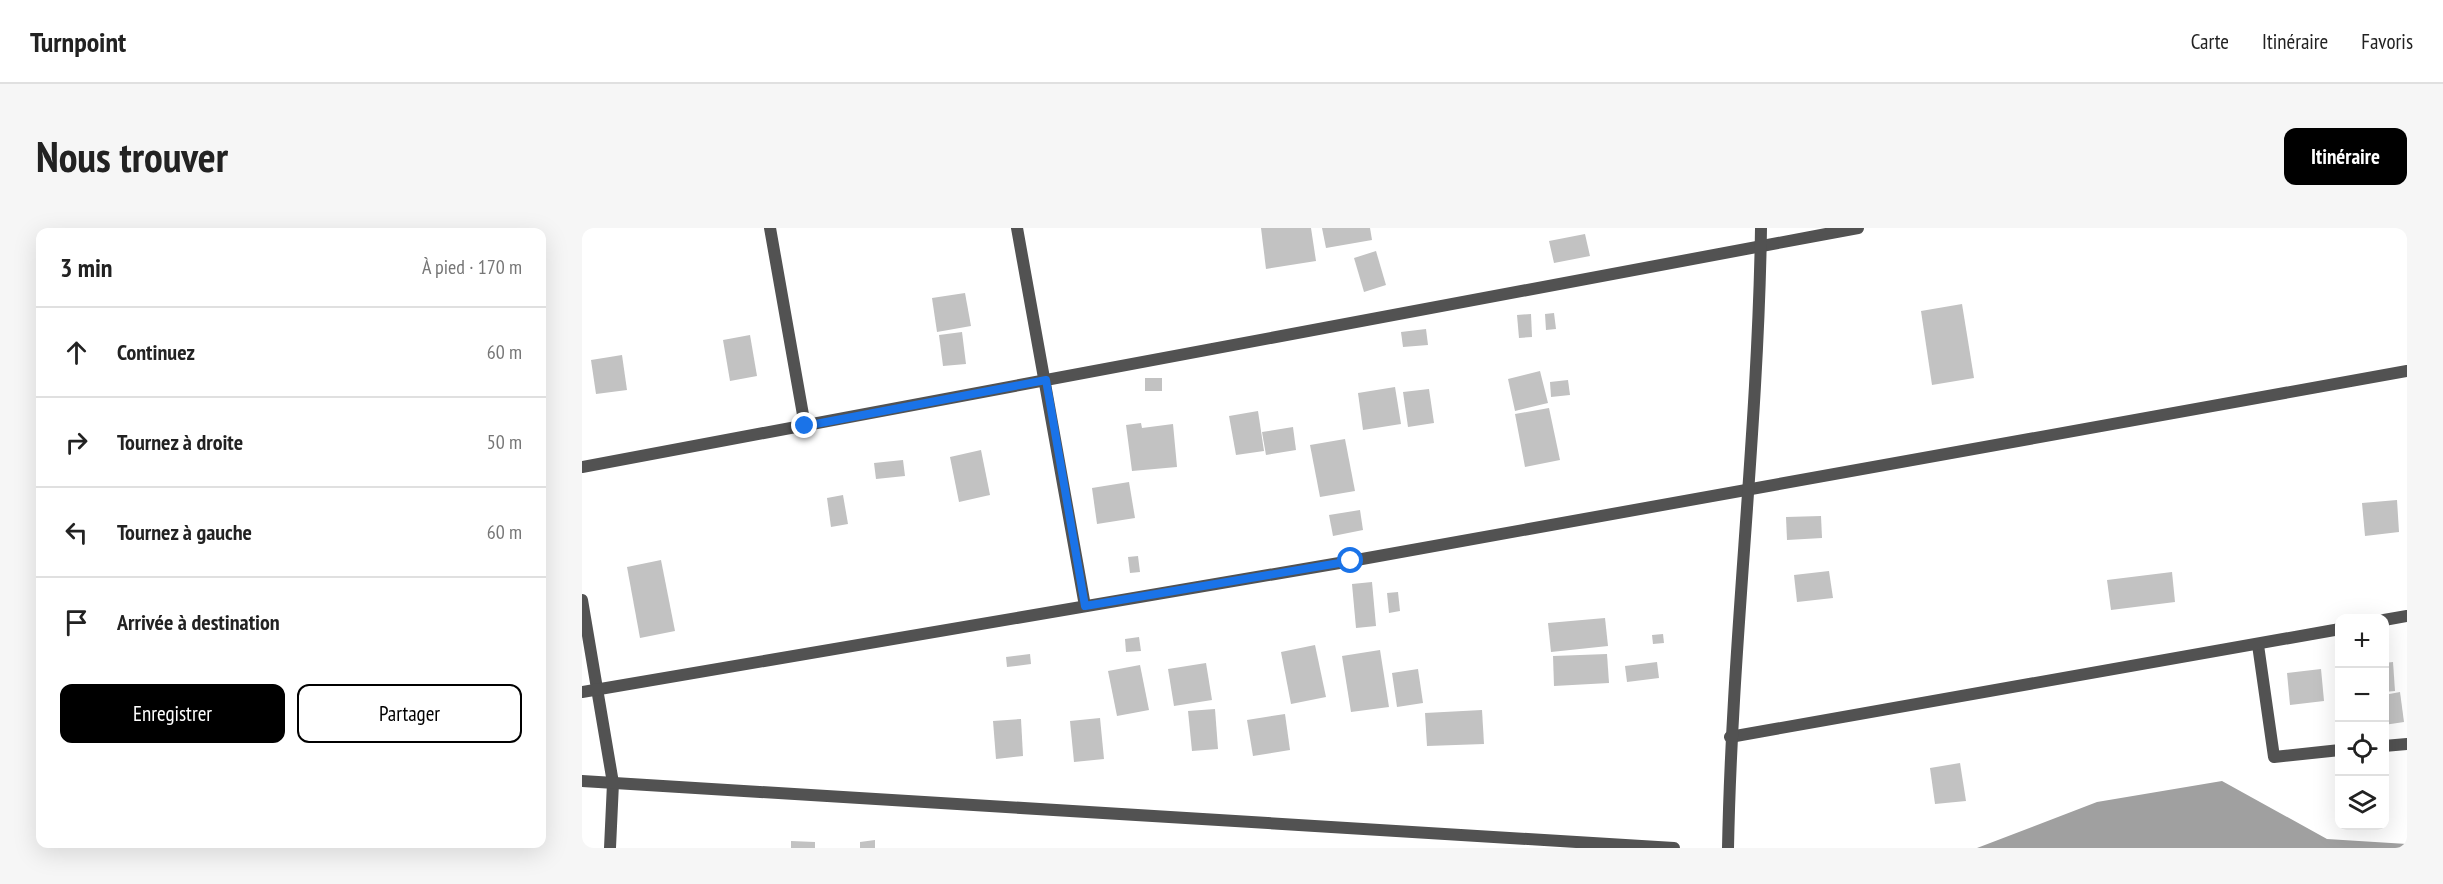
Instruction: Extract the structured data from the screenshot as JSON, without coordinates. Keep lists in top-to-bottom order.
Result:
{
  "page": {
    "header": "Turnpoint",
    "nav": ["Carte", "Itinéraire", "Favoris"],
    "buttons": [
      "Itinéraire",
      ["Enregistrer", "Partager"]
    ],
    "title": "Nous trouver",
    "heading": ["3 min", "À pied · 170 m"],
    "list": [
      ["Continuez", "60 m"],
      ["Tournez à droite", "50 m"],
      ["Tournez à gauche", "60 m"],
      "Arrivée à destination"
    ],
    "map_buttons": ["+", "−"]
  }
}
